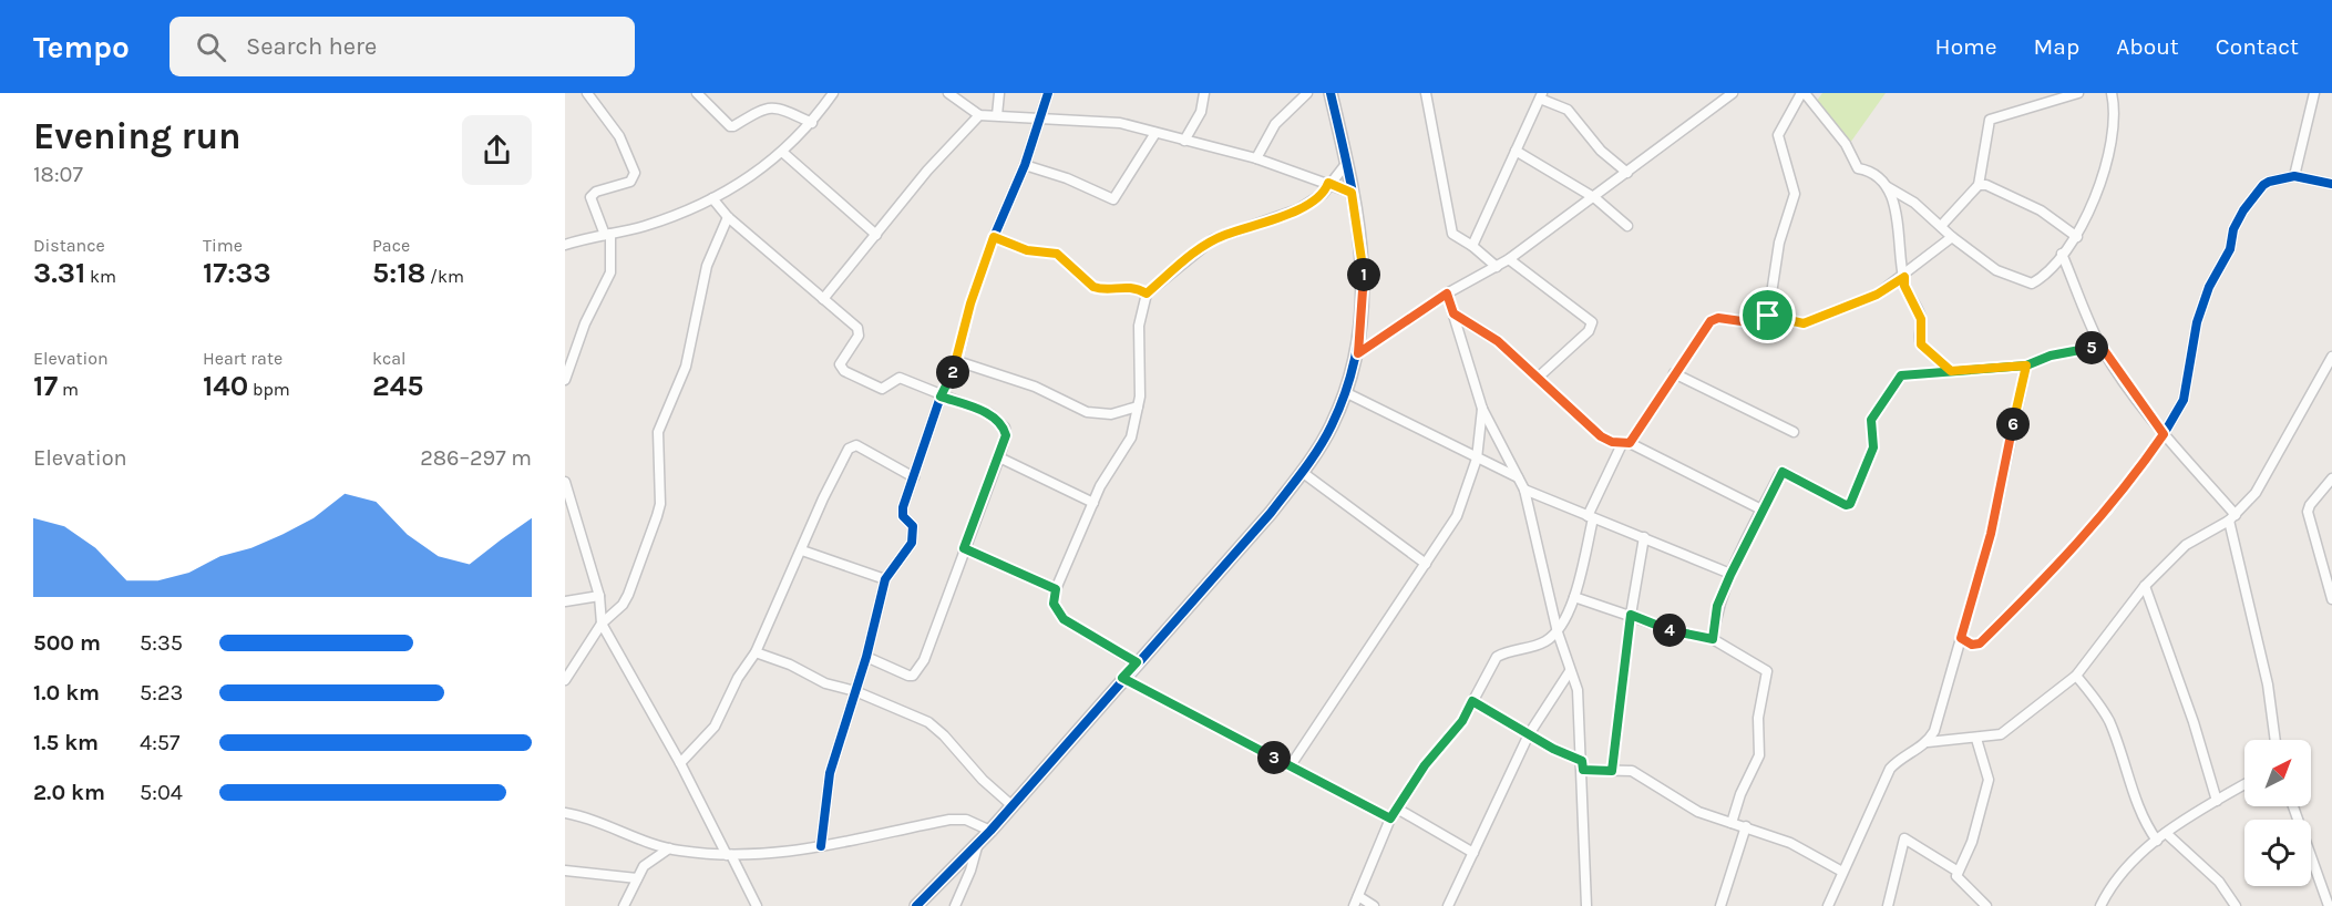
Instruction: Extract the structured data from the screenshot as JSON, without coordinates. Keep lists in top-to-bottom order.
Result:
{
  "north": "top right",
  "page": {
    "header": "Tempo",
    "search": "Search here",
    "nav": [
      "Home",
      "Map",
      "About",
      "Contact"
    ],
    "heading": ["Evening run", "18:07"],
    "stats": [
      ["Distance", "3.31 km"],
      ["Time", "17:33"],
      ["Pace", "5:18 /km"],
      ["Elevation", "17 m"],
      ["Heart rate", "140 bpm"],
      ["kcal", "245"]
    ],
    "pins": [
      "1",
      "5",
      "2",
      "6",
      "4",
      "3"
    ],
    "chart": ["Elevation", "286–297 m"],
    "list": [
      {
        "name": "500 m",
        "note": "5:35"
      },
      {
        "name": "1.0 km",
        "note": "5:23"
      },
      {
        "name": "1.5 km",
        "note": "4:57"
      },
      {
        "name": "2.0 km",
        "note": "5:04"
      }
    ]
  }
}
